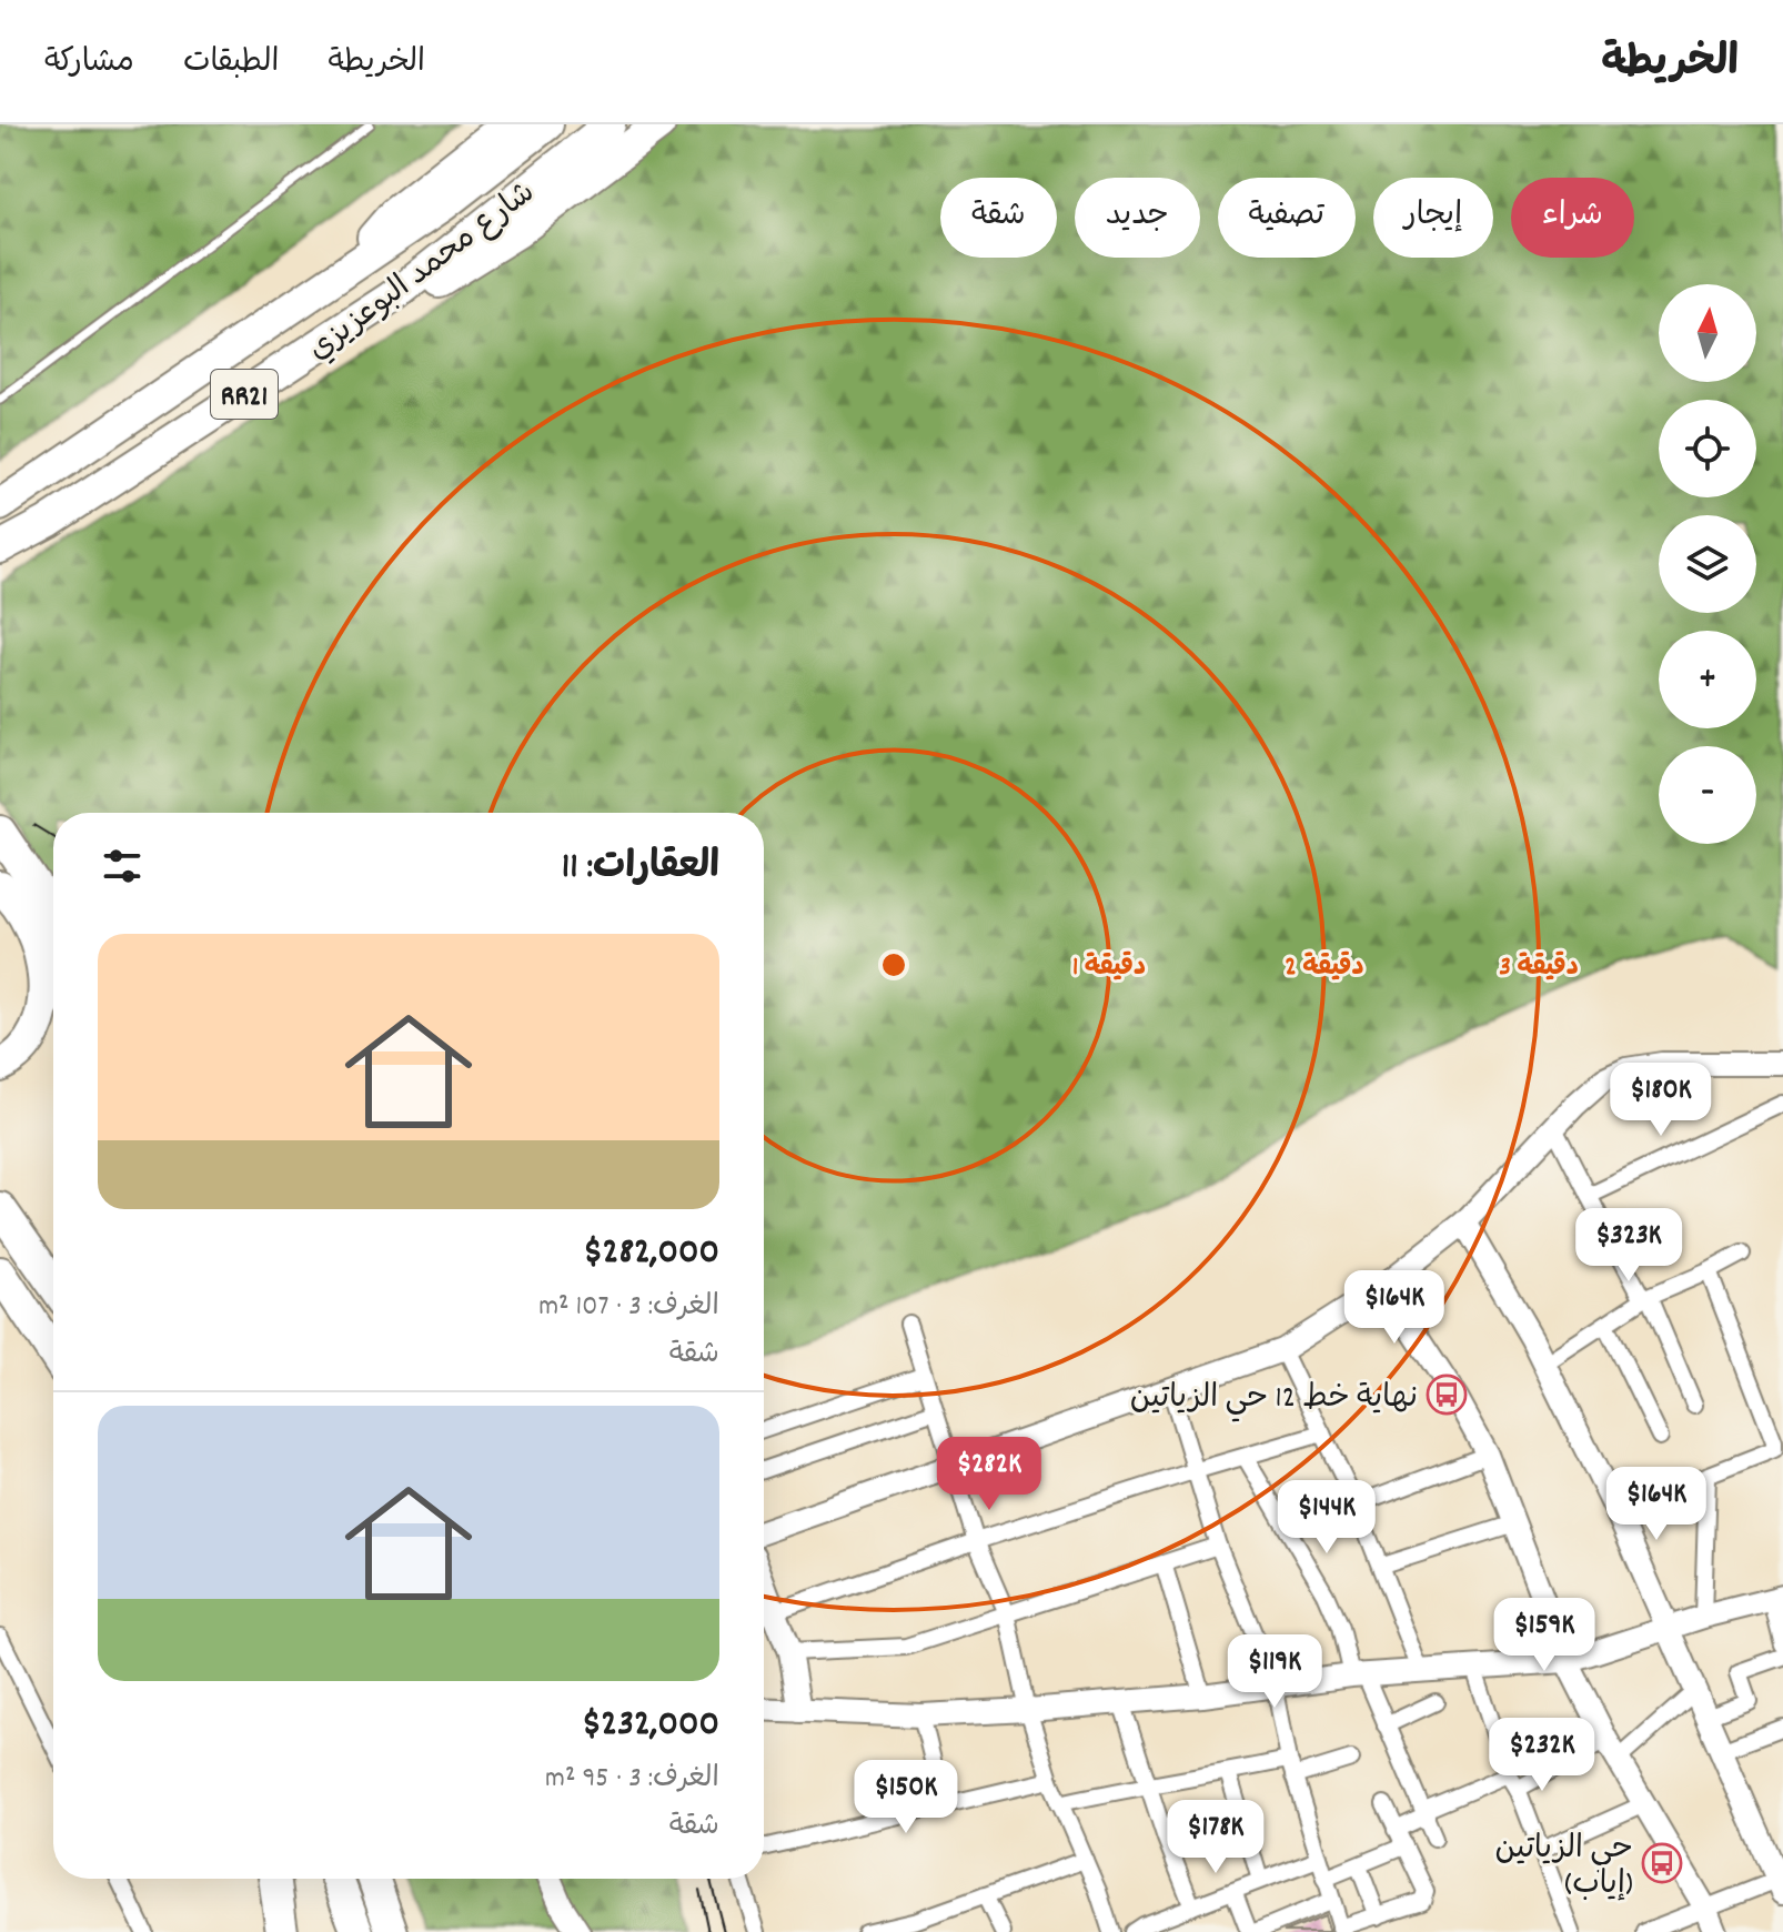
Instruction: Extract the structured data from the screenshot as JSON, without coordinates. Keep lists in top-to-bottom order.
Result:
{
  "streets": {
    "highway": ["شارع محمد البوعزيزي", "RR21"]
  },
  "places": {
    "bus stop": ["نهاية خط 12 حي الزياتين", "حي الزياتين (إياب)"]
  },
  "north": "top",
  "page": {
    "header": "الخريطة",
    "nav": ["الخريطة", "الطبقات", "مشاركة"],
    "chip": [
      "شراء",
      "إيجار",
      "تصفية",
      "جديد",
      "شقة"
    ],
    "map_buttons": ["+", "−"],
    "heading": "العقارات: 11",
    "list": [
      {
        "name": "$282,000",
        "note": "الغرف: 3 · 107 m² · شقة"
      },
      {
        "name": "$232,000",
        "note": "الغرف: 3 · 95 m² · شقة"
      }
    ],
    "price": [
      "$180K",
      "$323K",
      "$164K",
      "$282K",
      "$164K",
      "$144K",
      "$159K",
      "$119K",
      "$232K",
      "$150K",
      "$178K"
    ]
  },
  "rings": ["1 دقيقة", "2 دقيقة", "3 دقيقة"]
}
